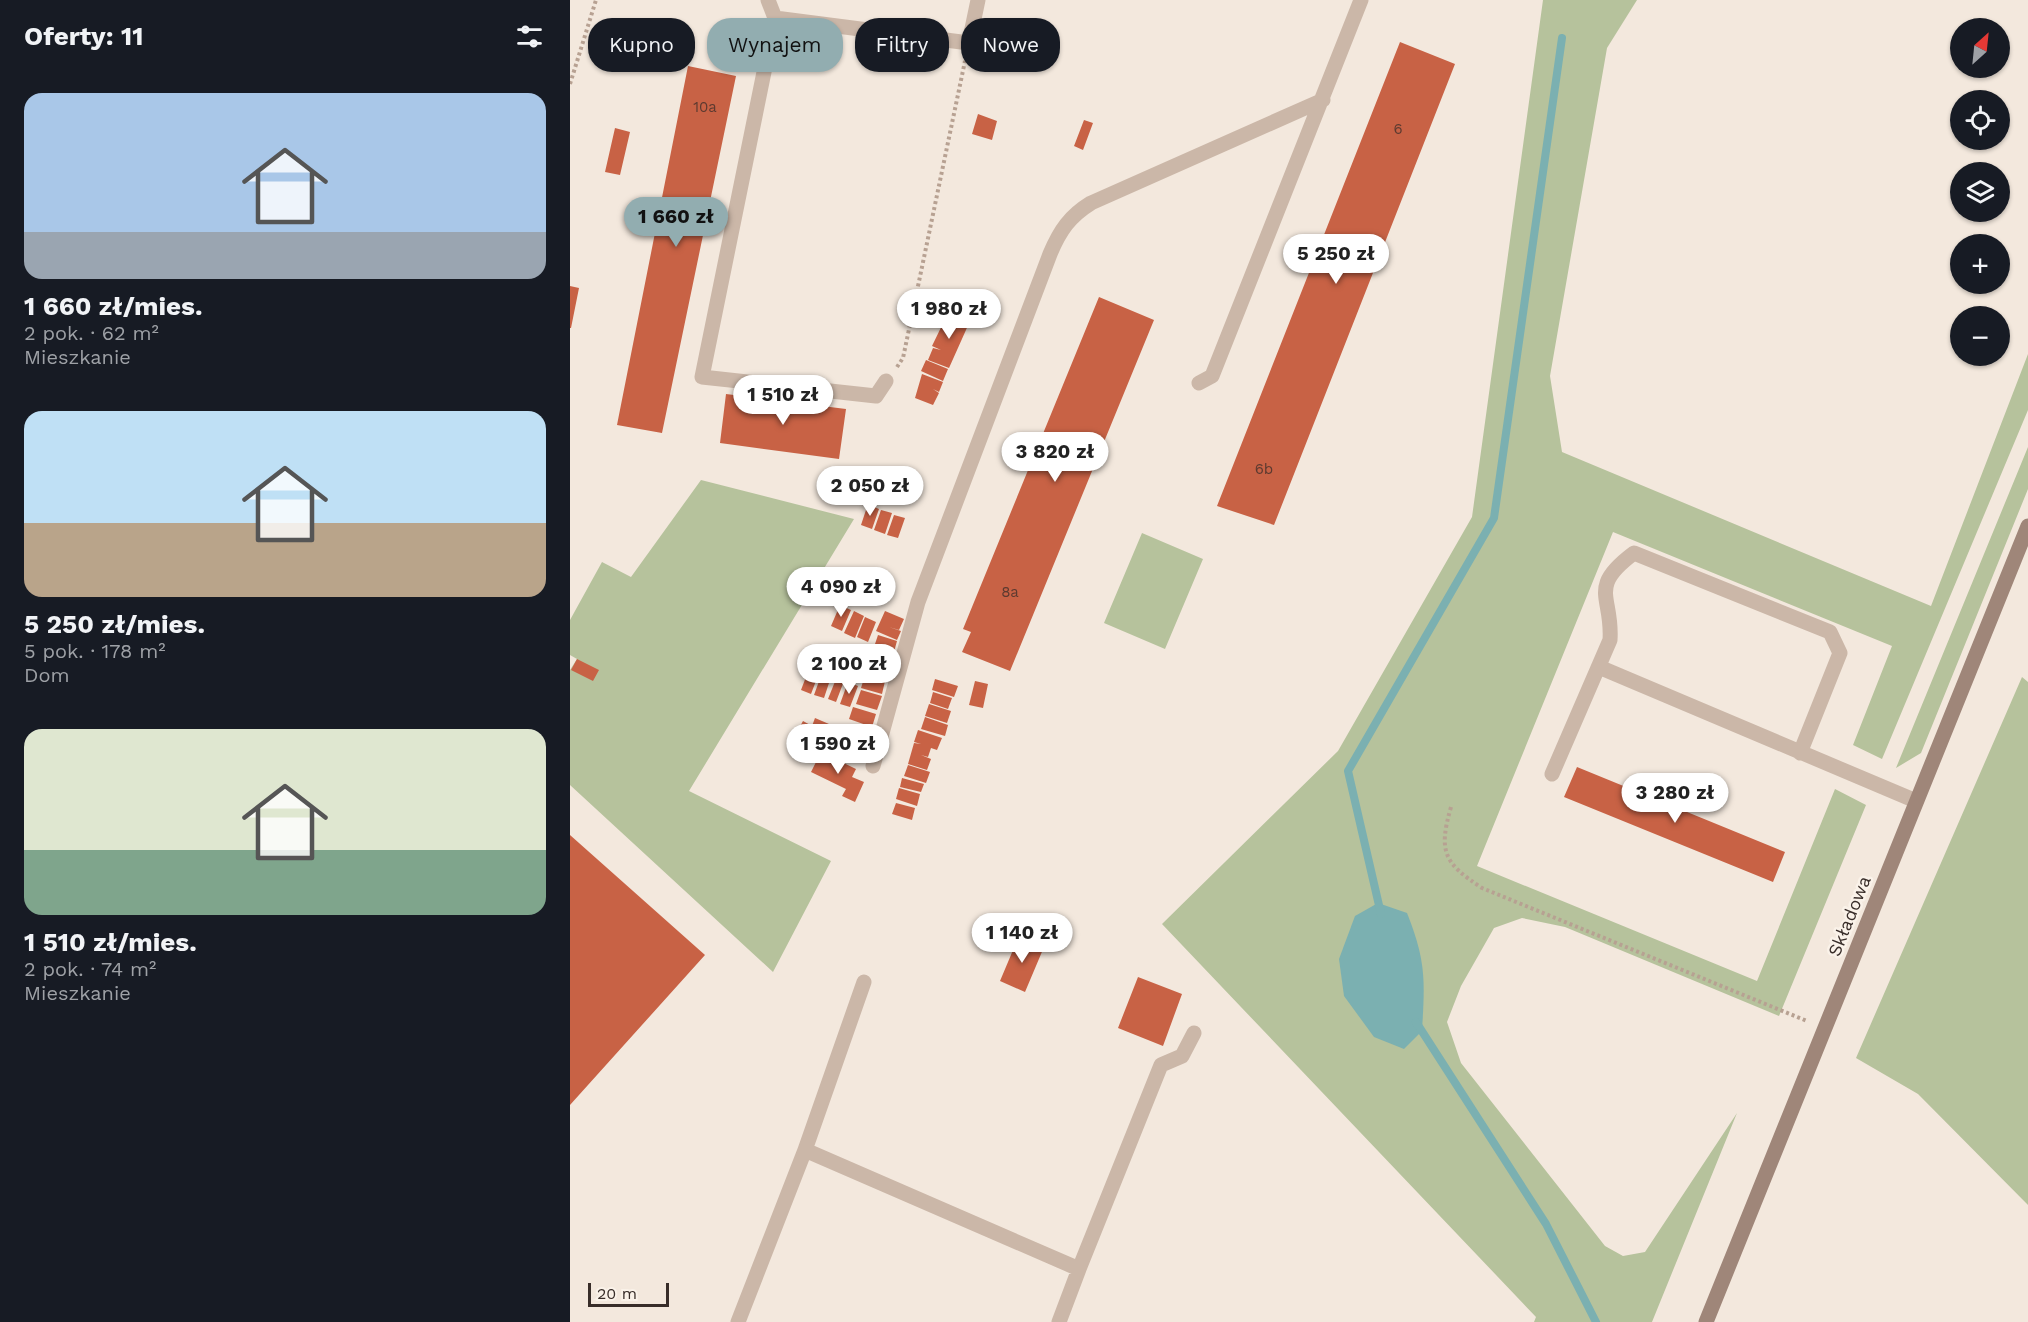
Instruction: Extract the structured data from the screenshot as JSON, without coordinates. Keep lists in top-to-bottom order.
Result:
{
  "streets": {
    "main road": ["Składowa"]
  },
  "house_numbers": [
    "10a",
    "6",
    "6b",
    "8a"
  ],
  "scale_bar": "20 m",
  "north": "top right",
  "page": {
    "heading": "Oferty: 11",
    "map_buttons": ["+", "−"],
    "chip": [
      "Kupno",
      "Wynajem",
      "Filtry",
      "Nowe"
    ],
    "list": [
      {
        "name": "1 660 zł/mies.",
        "note": "2 pok. · 62 m² · Mieszkanie"
      },
      {
        "name": "5 250 zł/mies.",
        "note": "5 pok. · 178 m² · Dom"
      },
      {
        "name": "1 510 zł/mies.",
        "note": "2 pok. · 74 m² · Mieszkanie"
      }
    ],
    "price": [
      "1 660 zł",
      "5 250 zł",
      "1 980 zł",
      "1 510 zł",
      "3 820 zł",
      "2 050 zł",
      "4 090 zł",
      "2 100 zł",
      "1 590 zł",
      "3 280 zł",
      "1 140 zł"
    ],
    "scale": "20 m"
  }
}
